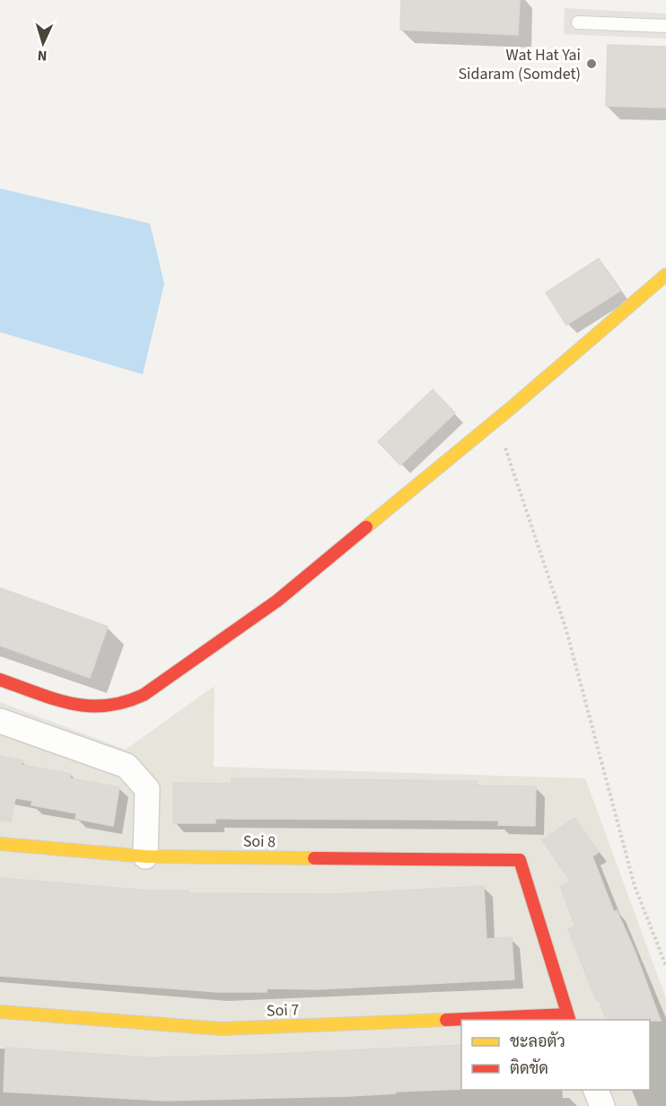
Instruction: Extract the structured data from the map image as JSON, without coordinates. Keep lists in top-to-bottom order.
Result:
{
  "streets": {
    "street": ["Soi 8", "Soi 7"]
  },
  "crossings": [
    ["Soi 8", "Soi 7"]
  ],
  "places": ["Wat Hat Yai Sidaram (Somdet)"],
  "legend": ["ชะลอตัว", "ติดขัด"],
  "north": "bottom"
}
